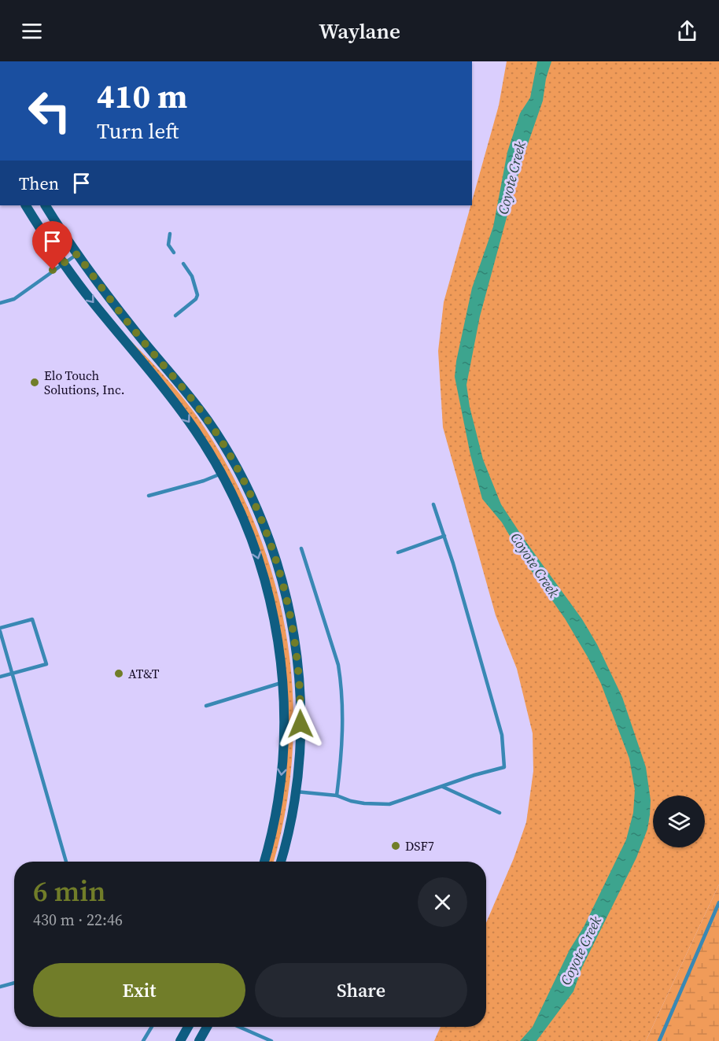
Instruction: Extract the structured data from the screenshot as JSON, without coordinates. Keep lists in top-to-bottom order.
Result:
{
  "water": ["Coyote Creek"],
  "places": ["Elo Touch Solutions, Inc.", "AT&T", "DSF7"],
  "page": {
    "header": "Waylane",
    "turn": ["410 m", "Turn left"],
    "then": "Then",
    "heading": ["6 min", "430 m · 22:46"],
    "buttons": ["Exit", "Share"]
  }
}
